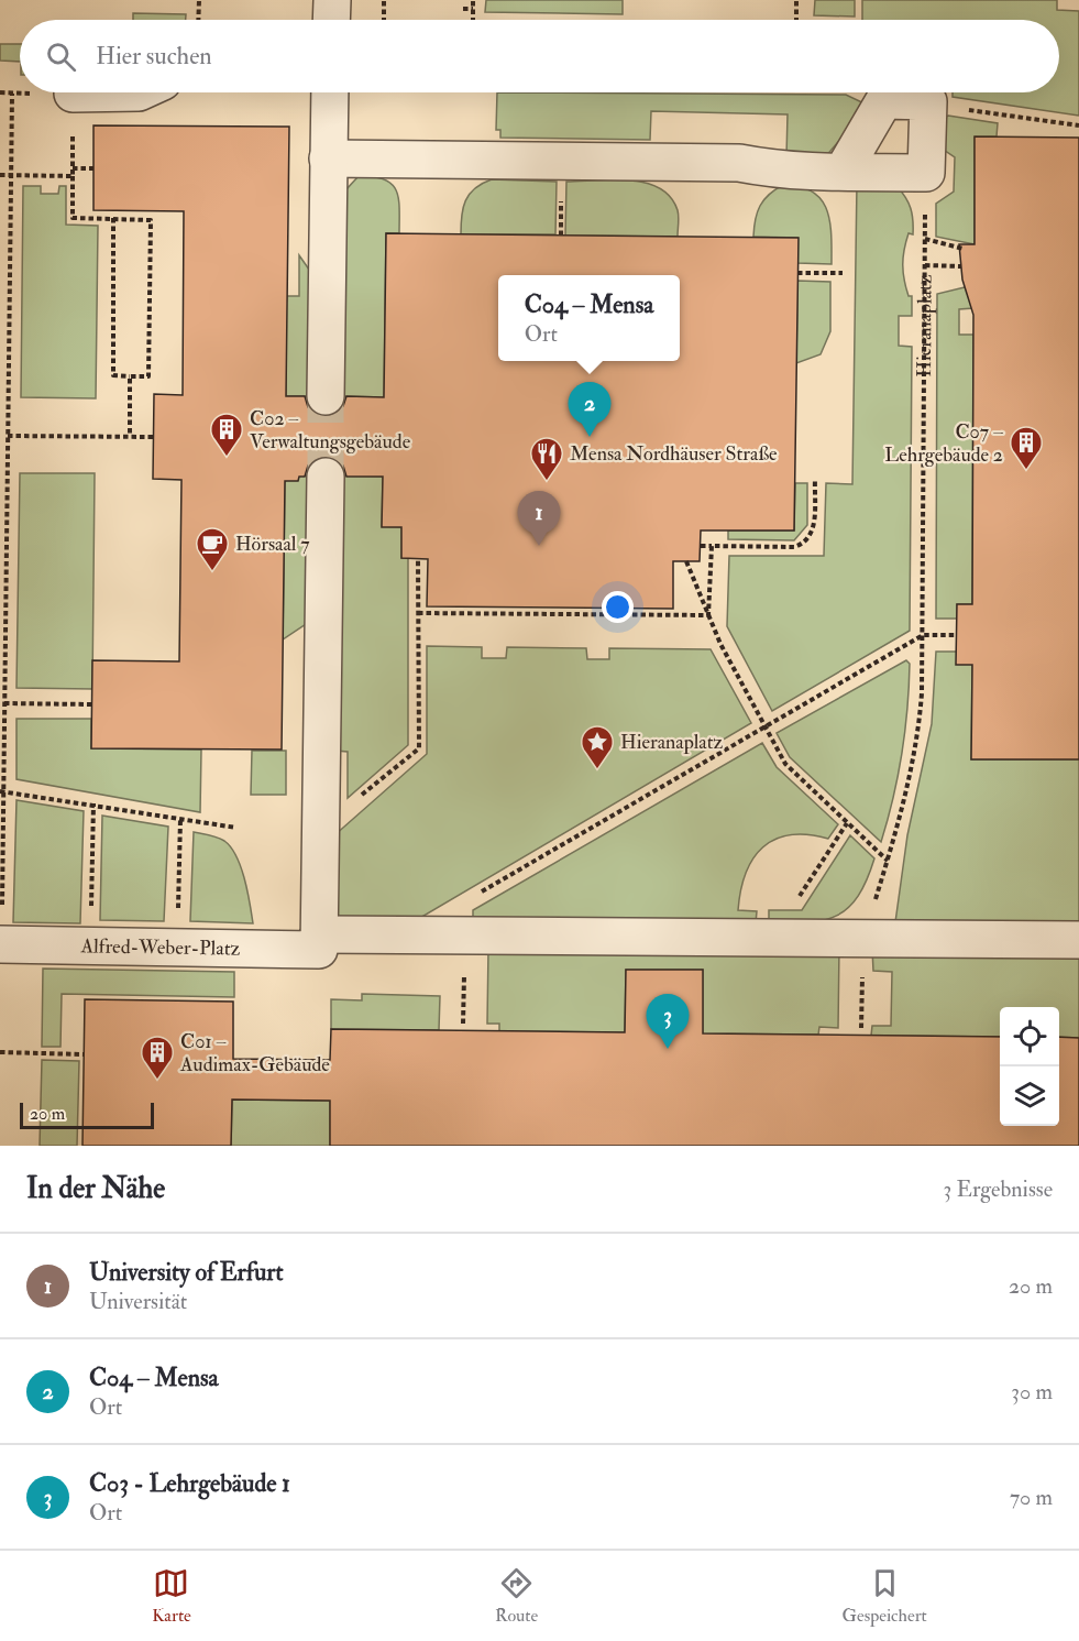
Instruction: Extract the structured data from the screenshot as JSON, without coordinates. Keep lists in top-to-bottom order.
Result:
{
  "streets": {
    "lane": ["Alfred-Weber-Platz"],
    "path": ["Hieranaplatz"]
  },
  "places": {
    "building": ["C02 – Verwaltungsgebäude", "C07 – Lehrgebäude 2", "C01 – Audimax-Gebäude"],
    "restaurant": ["Mensa Nordhäuser Straße"],
    "cafe": ["Hörsaal 7"],
    "place": ["Hieranaplatz"]
  },
  "scale_bar": "20 m",
  "page": {
    "search": "Hier suchen",
    "popup": ["C04 – Mensa", "Ort"],
    "pins": ["2", "1", "3"],
    "scale": "20 m",
    "heading": ["In der Nähe", "3 Ergebnisse"],
    "list": [
      {
        "mark": "1",
        "name": "University of Erfurt",
        "note": "Universität",
        "value": "20 m"
      },
      {
        "mark": "2",
        "name": "C04 – Mensa",
        "note": "Ort",
        "value": "30 m"
      },
      {
        "mark": "3",
        "name": "C03 - Lehrgebäude 1",
        "note": "Ort",
        "value": "70 m"
      }
    ],
    "nav": ["Karte", "Route", "Gespeichert"]
  }
}
